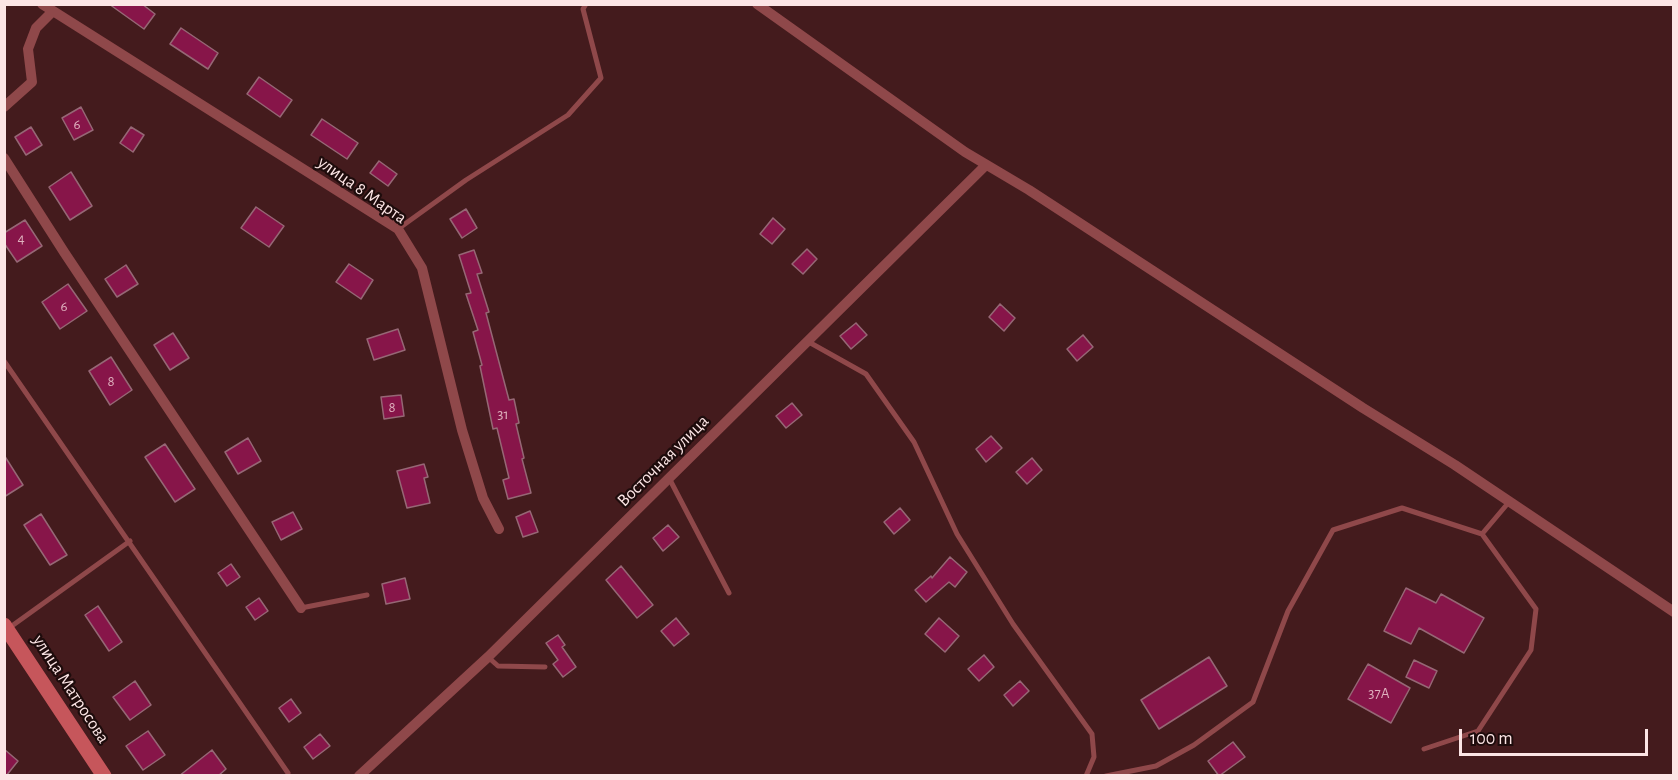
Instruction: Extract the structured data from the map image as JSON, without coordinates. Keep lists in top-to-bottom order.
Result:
{
  "streets": {
    "street": ["улица 8 Марта", "Восточная улица", "улица Матросова"]
  },
  "house_numbers": [
    "6",
    "4",
    "6",
    "8",
    "8",
    "31",
    "37А"
  ],
  "scale_bar": "100 m"
}
